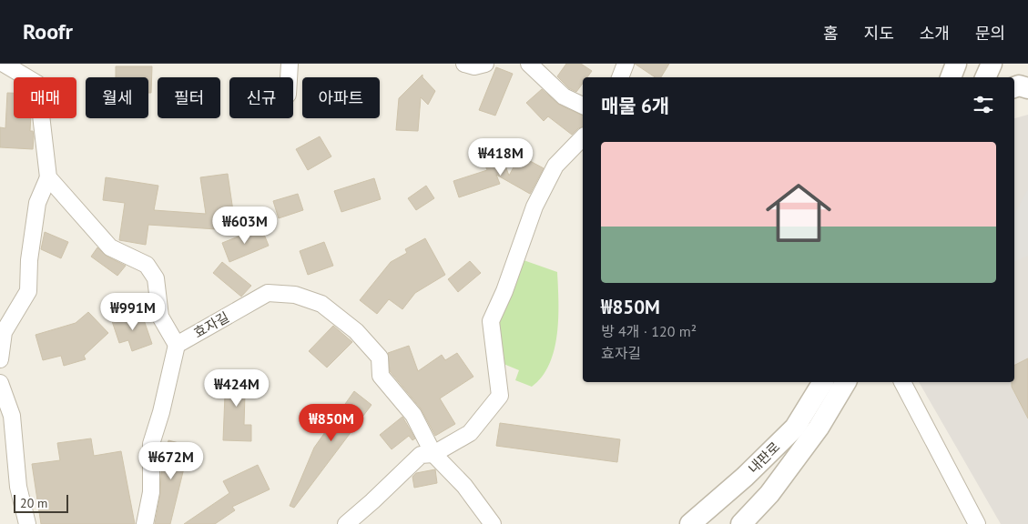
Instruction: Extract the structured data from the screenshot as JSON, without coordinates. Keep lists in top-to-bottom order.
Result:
{
  "streets": {
    "street": ["효자길", "내판로"]
  },
  "scale_bar": "20 m",
  "page": {
    "header": "Roofr",
    "nav": [
      "홈",
      "지도",
      "소개",
      "문의"
    ],
    "chip": [
      "매매",
      "월세",
      "필터",
      "신규",
      "아파트"
    ],
    "heading": "매물 6개",
    "list": [
      {
        "name": "₩850M",
        "note": "방 4개 · 120 m² · 효자길"
      }
    ],
    "price": [
      "₩418M",
      "₩603M",
      "₩991M",
      "₩424M",
      "₩850M",
      "₩672M"
    ],
    "scale": "20 m"
  }
}
